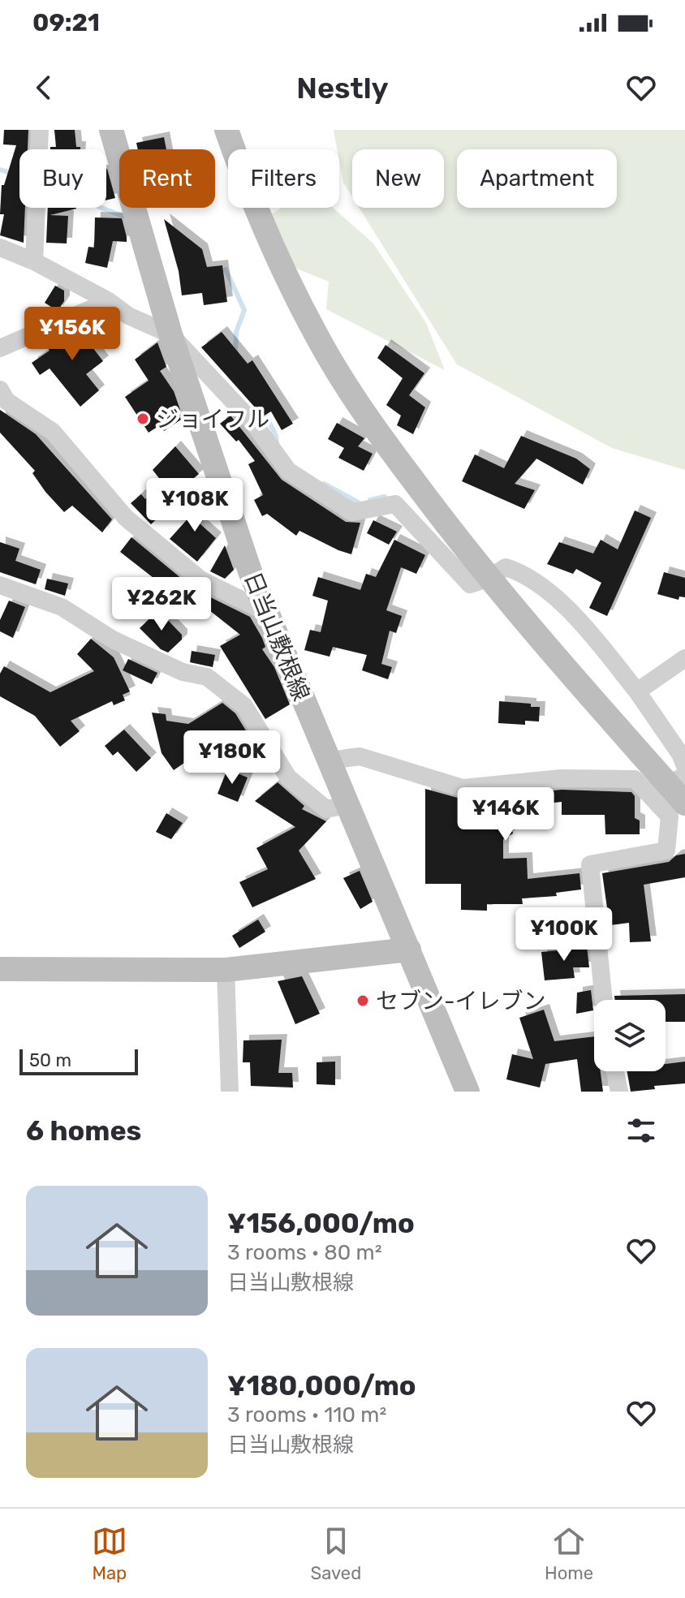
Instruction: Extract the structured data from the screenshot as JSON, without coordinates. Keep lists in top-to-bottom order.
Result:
{
  "streets": {
    "street": ["日当山敷根線"]
  },
  "places": ["ジョイフル", "セブン-イレブン"],
  "scale_bar": "50 m",
  "page": {
    "status": "09:21",
    "header": "Nestly",
    "chip": [
      "Buy",
      "Rent",
      "Filters",
      "New",
      "Apartment"
    ],
    "price": [
      "¥156K",
      "¥108K",
      "¥262K",
      "¥180K",
      "¥146K",
      "¥100K"
    ],
    "scale": "50 m",
    "heading": "6 homes",
    "list": [
      {
        "name": "¥156,000/mo",
        "note": "3 rooms · 80 m² · 日当山敷根線"
      },
      {
        "name": "¥180,000/mo",
        "note": "3 rooms · 110 m² · 日当山敷根線"
      }
    ],
    "tabs": ["Map", "Saved", "Home"]
  }
}
